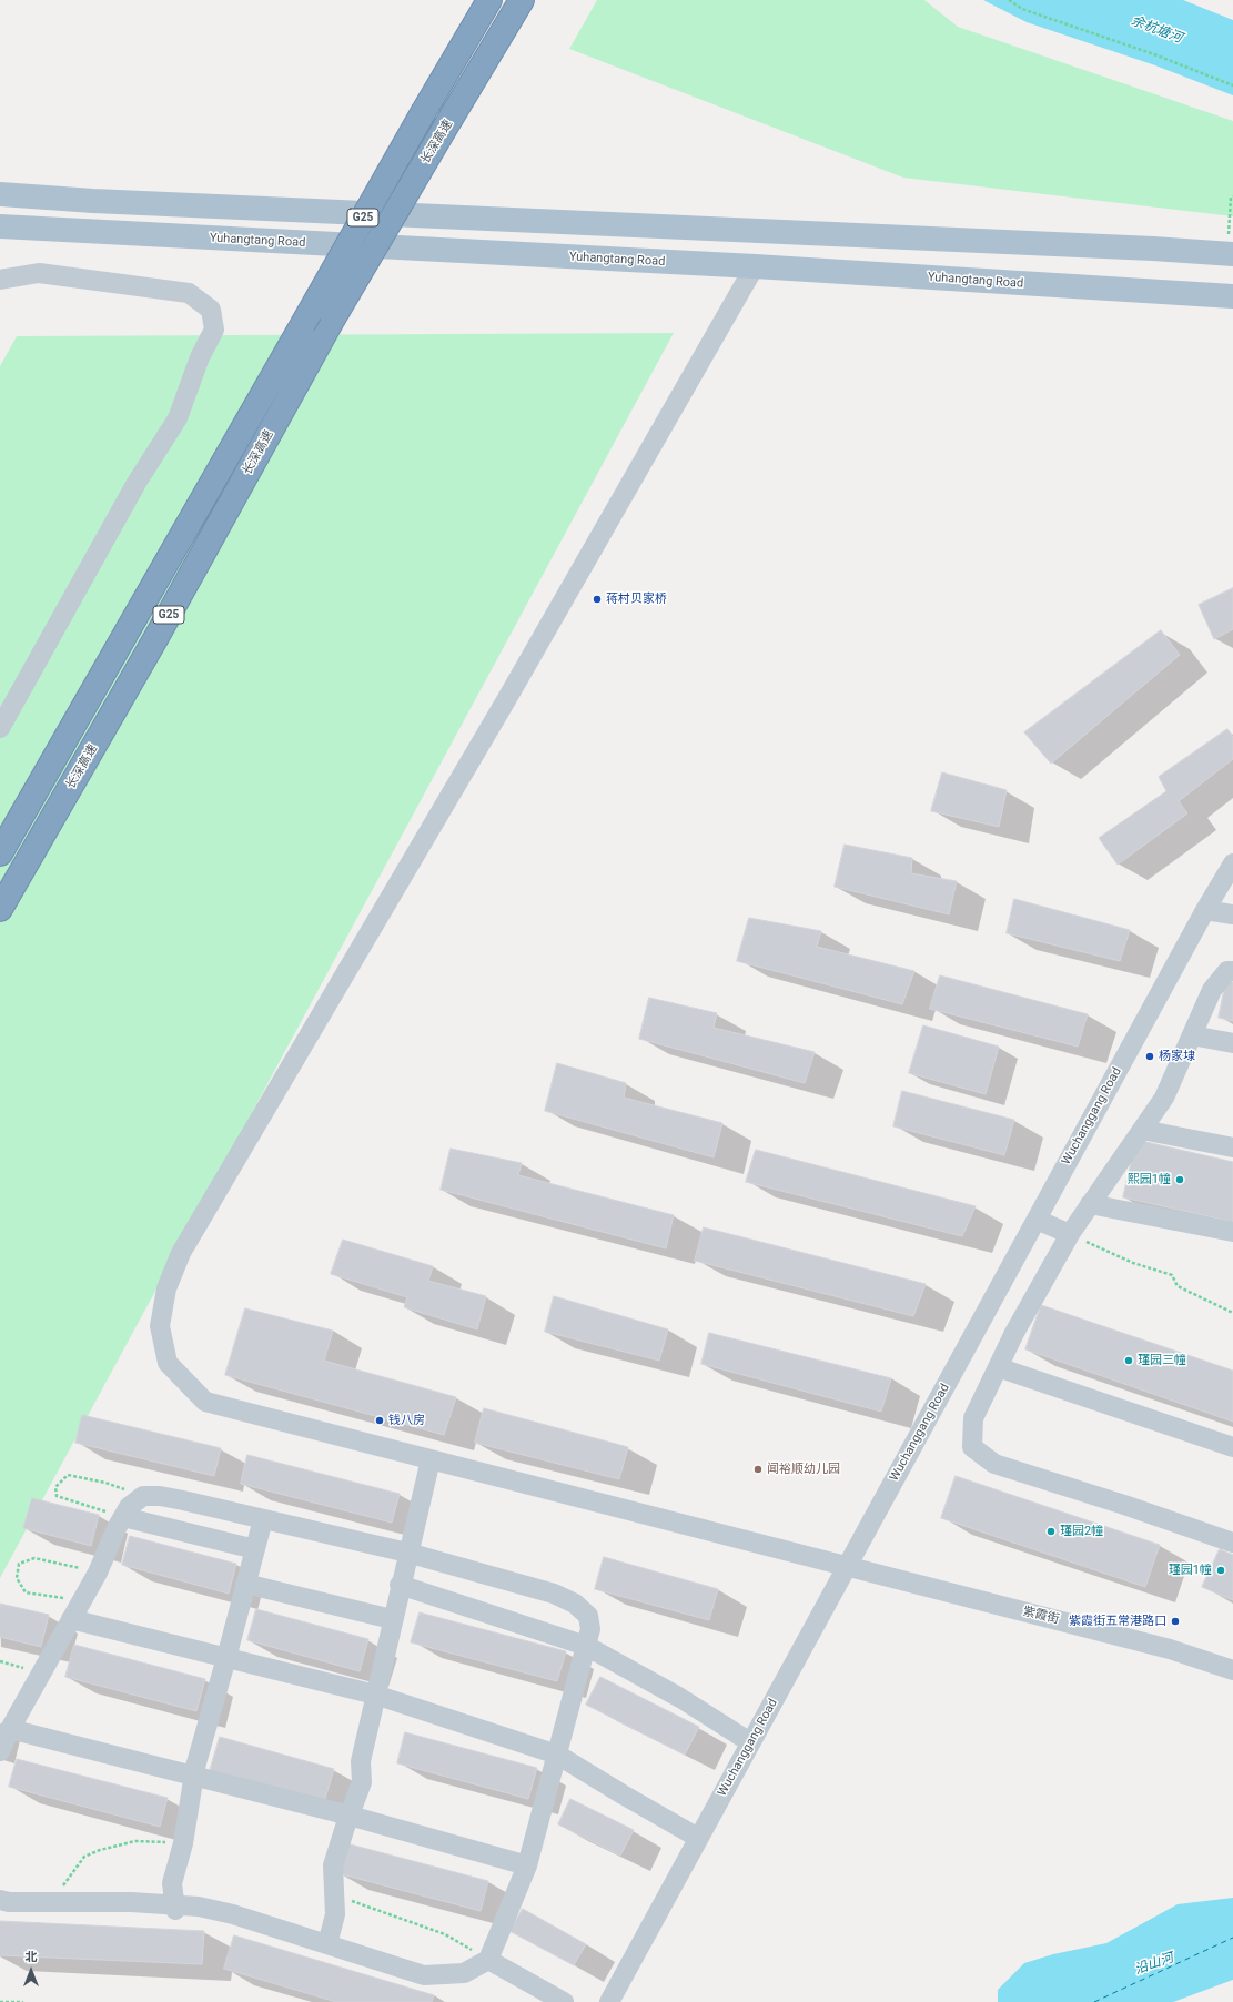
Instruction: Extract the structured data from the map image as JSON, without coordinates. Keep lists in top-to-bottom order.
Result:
{
  "streets": {
    "highway": ["长深高速", "G25"],
    "main road": ["Yuhangtang Road"],
    "street": ["Wuchanggang Road", "紫霞街"]
  },
  "crossings": [
    ["Yuhangtang Road", "紫霞街"],
    ["Wuchanggang Road", "紫霞街"]
  ],
  "water": ["余杭塘河", "沿山河"],
  "places": [
    "蒋村贝家桥",
    "杨家埭",
    "熙园1幢",
    "瑾园三幢",
    "钱八房",
    "闻裕顺幼儿园",
    "瑾园2幢",
    "瑾园1幢",
    "紫霞街五常港路口"
  ],
  "north": "top"
}
